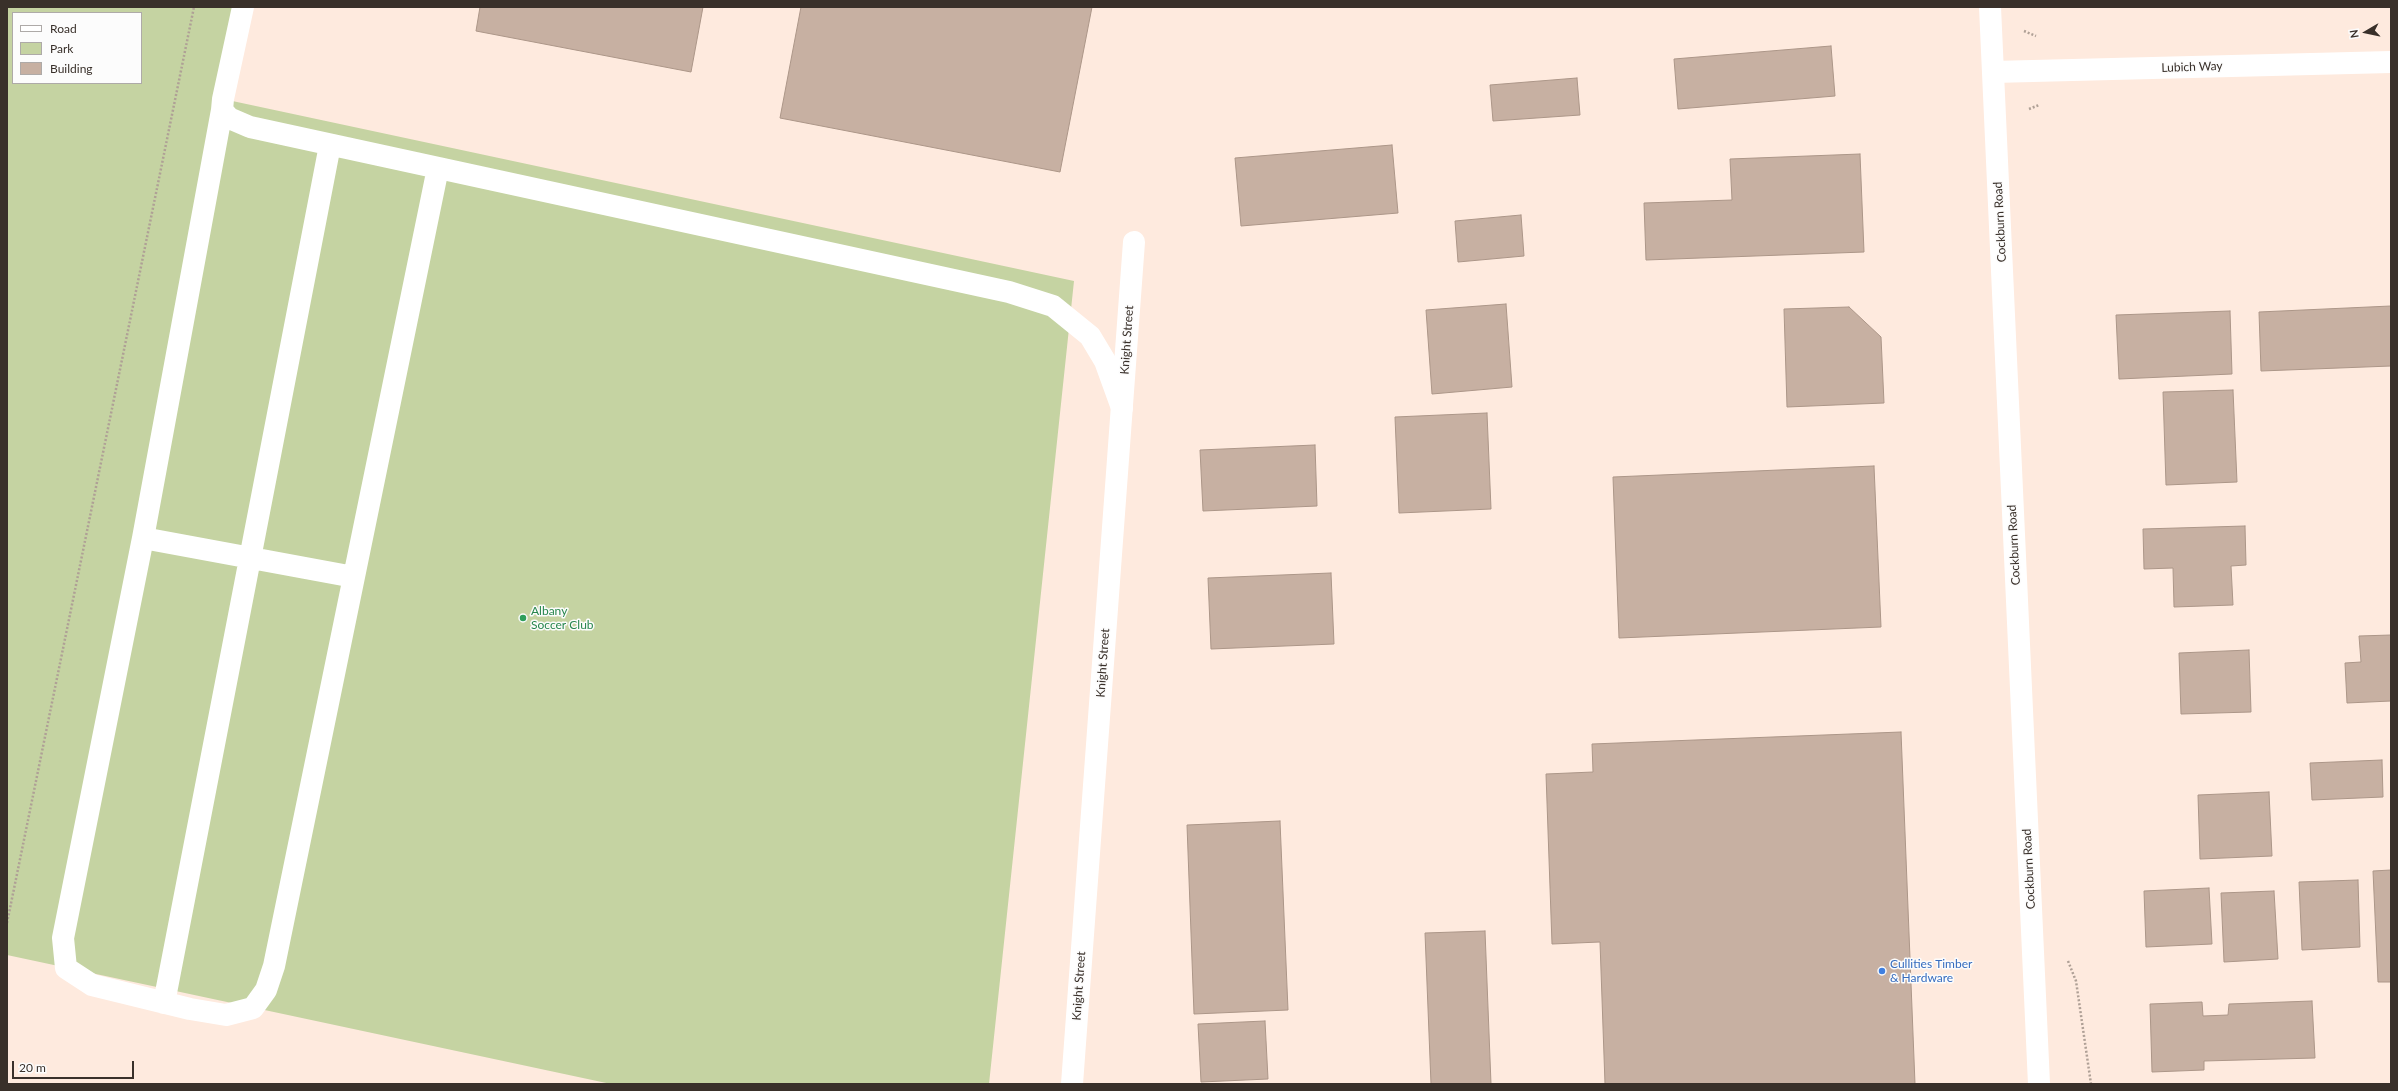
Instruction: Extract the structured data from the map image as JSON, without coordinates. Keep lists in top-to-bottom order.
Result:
{
  "streets": {
    "street": ["Lubich Way", "Cockburn Road", "Knight Street"]
  },
  "crossings": [
    ["Lubich Way", "Cockburn Road"]
  ],
  "places": ["Albany Soccer Club", "Cullities Timber & Hardware"],
  "legend": ["Road", "Park", "Building"],
  "scale_bar": "20 m",
  "north": "left"
}
